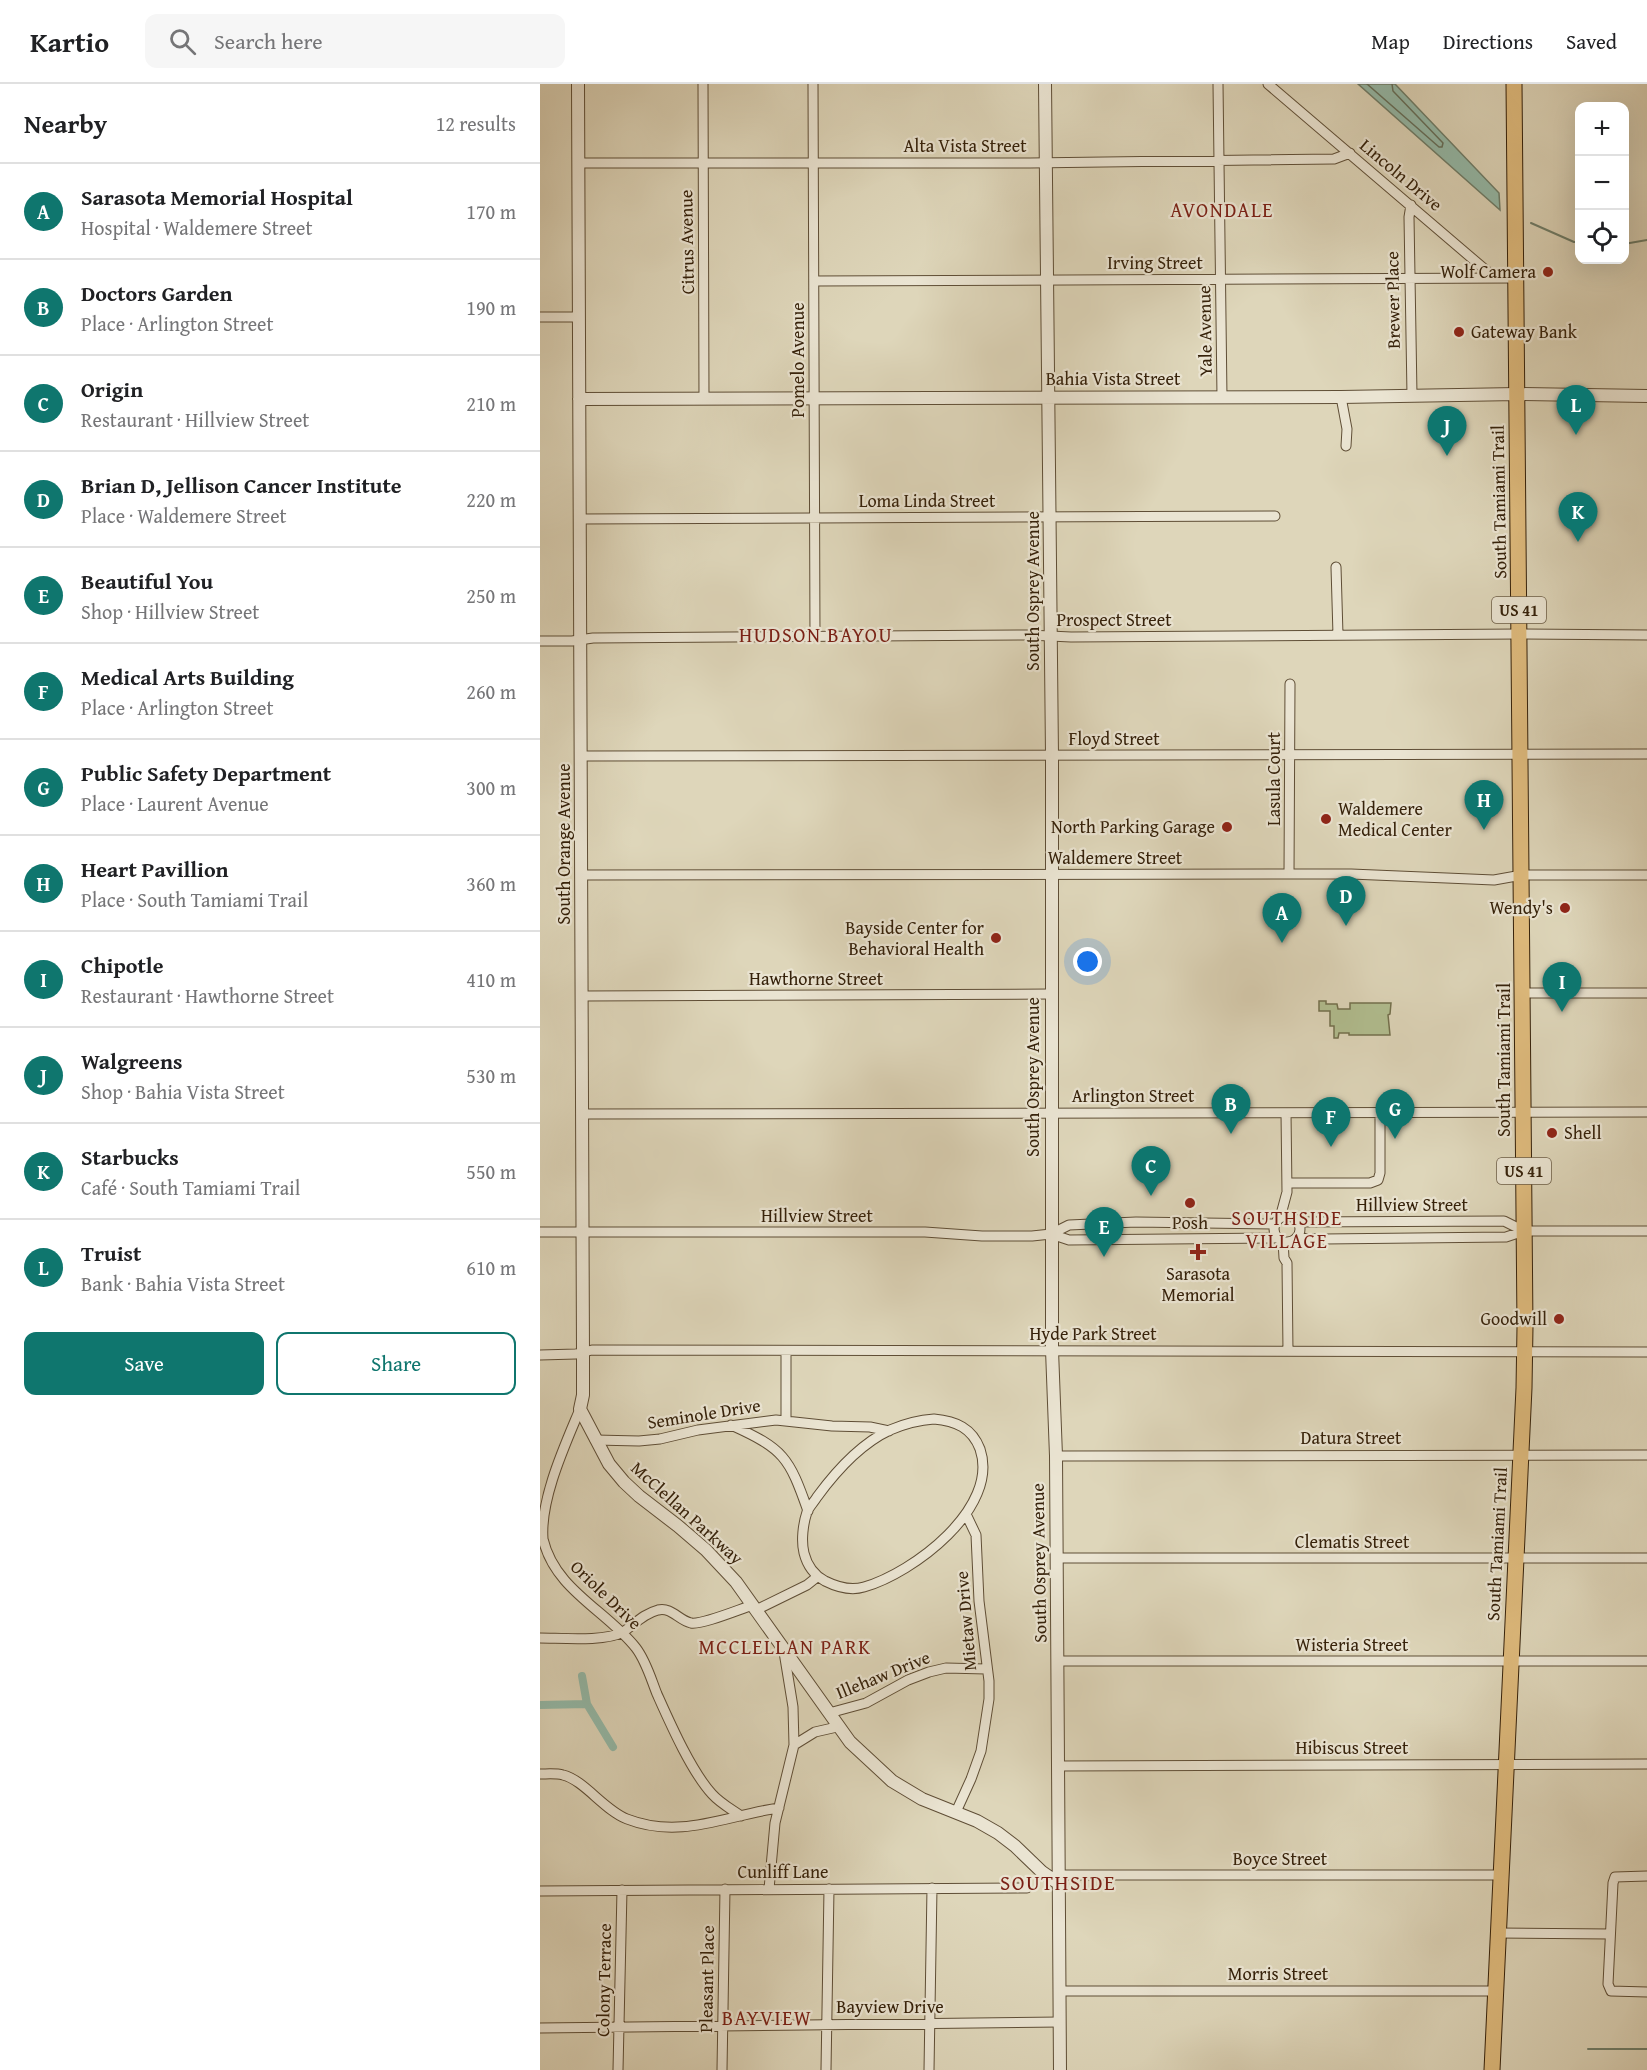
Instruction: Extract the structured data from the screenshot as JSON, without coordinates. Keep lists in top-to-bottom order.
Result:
{
  "streets": {
    "main road": ["South Tamiami Trail", "US 41"],
    "street": [
      "Alta Vista Street",
      "Lincoln Drive",
      "Citrus Avenue",
      "Irving Street",
      "Brewer Place",
      "Yale Avenue",
      "Pomelo Avenue",
      "Bahia Vista Street",
      "Loma Linda Street",
      "South Osprey Avenue",
      "Prospect Street",
      "Floyd Street",
      "Lasula Court",
      "South Orange Avenue",
      "Waldemere Street",
      "Hawthorne Street",
      "Arlington Street",
      "Hillview Street",
      "Hyde Park Street",
      "Seminole Drive",
      "Datura Street",
      "McClellan Parkway",
      "Clematis Street",
      "Oriole Drive",
      "Mietaw Drive",
      "Wisteria Street",
      "Illehaw Drive",
      "Hibiscus Street",
      "Boyce Street",
      "Cunliff Lane",
      "Morris Street",
      "Pleasant Place",
      "Colony Terrace",
      "Bayview Drive"
    ]
  },
  "crossings": [
    ["Alta Vista Street", "Lincoln Drive"],
    ["Alta Vista Street", "Citrus Avenue"],
    ["Alta Vista Street", "Yale Avenue"],
    ["Alta Vista Street", "Pomelo Avenue"],
    ["Alta Vista Street", "South Osprey Avenue"],
    ["Alta Vista Street", "South Orange Avenue"],
    ["Lincoln Drive", "Irving Street"],
    ["Lincoln Drive", "Brewer Place"],
    ["Citrus Avenue", "Bahia Vista Street"],
    ["Irving Street", "Brewer Place"],
    ["Irving Street", "Yale Avenue"],
    ["Irving Street", "Pomelo Avenue"],
    ["Irving Street", "South Osprey Avenue"],
    ["Brewer Place", "Bahia Vista Street"],
    ["Yale Avenue", "Bahia Vista Street"],
    ["Pomelo Avenue", "Bahia Vista Street"],
    ["Pomelo Avenue", "Loma Linda Street"],
    ["Pomelo Avenue", "Prospect Street"],
    ["Bahia Vista Street", "South Tamiami Trail"],
    ["Bahia Vista Street", "South Osprey Avenue"],
    ["Bahia Vista Street", "South Orange Avenue"],
    ["Loma Linda Street", "South Osprey Avenue"],
    ["Loma Linda Street", "South Orange Avenue"],
    ["South Tamiami Trail", "Prospect Street"],
    ["South Tamiami Trail", "Floyd Street"],
    ["South Tamiami Trail", "Waldemere Street"],
    ["South Tamiami Trail", "Arlington Street"],
    ["South Tamiami Trail", "Hillview Street"],
    ["South Tamiami Trail", "Hyde Park Street"],
    ["South Tamiami Trail", "Datura Street"],
    ["South Tamiami Trail", "Clematis Street"],
    ["South Tamiami Trail", "Wisteria Street"],
    ["South Tamiami Trail", "Hibiscus Street"],
    ["South Tamiami Trail", "Boyce Street"],
    ["South Tamiami Trail", "Morris Street"],
    ["South Osprey Avenue", "Prospect Street"],
    ["South Osprey Avenue", "Floyd Street"],
    ["South Osprey Avenue", "Waldemere Street"],
    ["South Osprey Avenue", "Hawthorne Street"],
    ["South Osprey Avenue", "Arlington Street"],
    ["South Osprey Avenue", "Hillview Street"],
    ["South Osprey Avenue", "Hyde Park Street"],
    ["South Osprey Avenue", "Datura Street"],
    ["South Osprey Avenue", "McClellan Parkway"],
    ["South Osprey Avenue", "Clematis Street"],
    ["South Osprey Avenue", "Wisteria Street"],
    ["South Osprey Avenue", "Hibiscus Street"],
    ["South Osprey Avenue", "Boyce Street"],
    ["South Osprey Avenue", "Morris Street"],
    ["South Osprey Avenue", "Bayview Drive"],
    ["Prospect Street", "South Orange Avenue"],
    ["Floyd Street", "Lasula Court"],
    ["Floyd Street", "South Orange Avenue"],
    ["Lasula Court", "Waldemere Street"],
    ["South Orange Avenue", "Waldemere Street"],
    ["South Orange Avenue", "Hawthorne Street"],
    ["South Orange Avenue", "Arlington Street"],
    ["South Orange Avenue", "Hillview Street"],
    ["South Orange Avenue", "Hyde Park Street"],
    ["Seminole Drive", "McClellan Parkway"],
    ["Seminole Drive", "Mietaw Drive"],
    ["McClellan Parkway", "Oriole Drive"],
    ["McClellan Parkway", "Mietaw Drive"],
    ["McClellan Parkway", "Illehaw Drive"],
    ["McClellan Parkway", "Boyce Street"],
    ["Mietaw Drive", "Illehaw Drive"],
    ["Cunliff Lane", "Pleasant Place"],
    ["Cunliff Lane", "Colony Terrace"],
    ["Pleasant Place", "Bayview Drive"],
    ["Colony Terrace", "Bayview Drive"]
  ],
  "districts": [
    "AVONDALE",
    "HUDSON BAYOU",
    "SOUTHSIDE VILLAGE",
    "MCCLELLAN PARK",
    "SOUTHSIDE",
    "BAYVIEW"
  ],
  "places": {
    "other": [
      "Wolf Camera",
      "Gateway Bank",
      "Waldemere Medical Center",
      "North Parking Garage",
      "Wendy's",
      "Bayside Center for Behavioral Health",
      "Shell",
      "Posh",
      "Goodwill"
    ],
    "health": ["Sarasota Memorial"]
  },
  "page": {
    "header": "Kartio",
    "search": "Search here",
    "nav": ["Map", "Directions", "Saved"],
    "heading": ["Nearby", "12 results"],
    "map_buttons": ["+", "−"],
    "list": [
      {
        "mark": "A",
        "name": "Sarasota Memorial Hospital",
        "note": "Hospital · Waldemere Street",
        "value": "170 m"
      },
      {
        "mark": "B",
        "name": "Doctors Garden",
        "note": "Place · Arlington Street",
        "value": "190 m"
      },
      {
        "mark": "C",
        "name": "Origin",
        "note": "Restaurant · Hillview Street",
        "value": "210 m"
      },
      {
        "mark": "D",
        "name": "Brian D, Jellison Cancer Institute",
        "note": "Place · Waldemere Street",
        "value": "220 m"
      },
      {
        "mark": "E",
        "name": "Beautiful You",
        "note": "Shop · Hillview Street",
        "value": "250 m"
      },
      {
        "mark": "F",
        "name": "Medical Arts Building",
        "note": "Place · Arlington Street",
        "value": "260 m"
      },
      {
        "mark": "G",
        "name": "Public Safety Department",
        "note": "Place · Laurent Avenue",
        "value": "300 m"
      },
      {
        "mark": "H",
        "name": "Heart Pavillion",
        "note": "Place · South Tamiami Trail",
        "value": "360 m"
      },
      {
        "mark": "I",
        "name": "Chipotle",
        "note": "Restaurant · Hawthorne Street",
        "value": "410 m"
      },
      {
        "mark": "J",
        "name": "Walgreens",
        "note": "Shop · Bahia Vista Street",
        "value": "530 m"
      },
      {
        "mark": "K",
        "name": "Starbucks",
        "note": "Café · South Tamiami Trail",
        "value": "550 m"
      },
      {
        "mark": "L",
        "name": "Truist",
        "note": "Bank · Bahia Vista Street",
        "value": "610 m"
      }
    ],
    "pins": [
      "L",
      "J",
      "K",
      "H",
      "D",
      "A",
      "I",
      "B",
      "G",
      "F",
      "C",
      "E"
    ],
    "buttons": ["Save", "Share"]
  }
}
